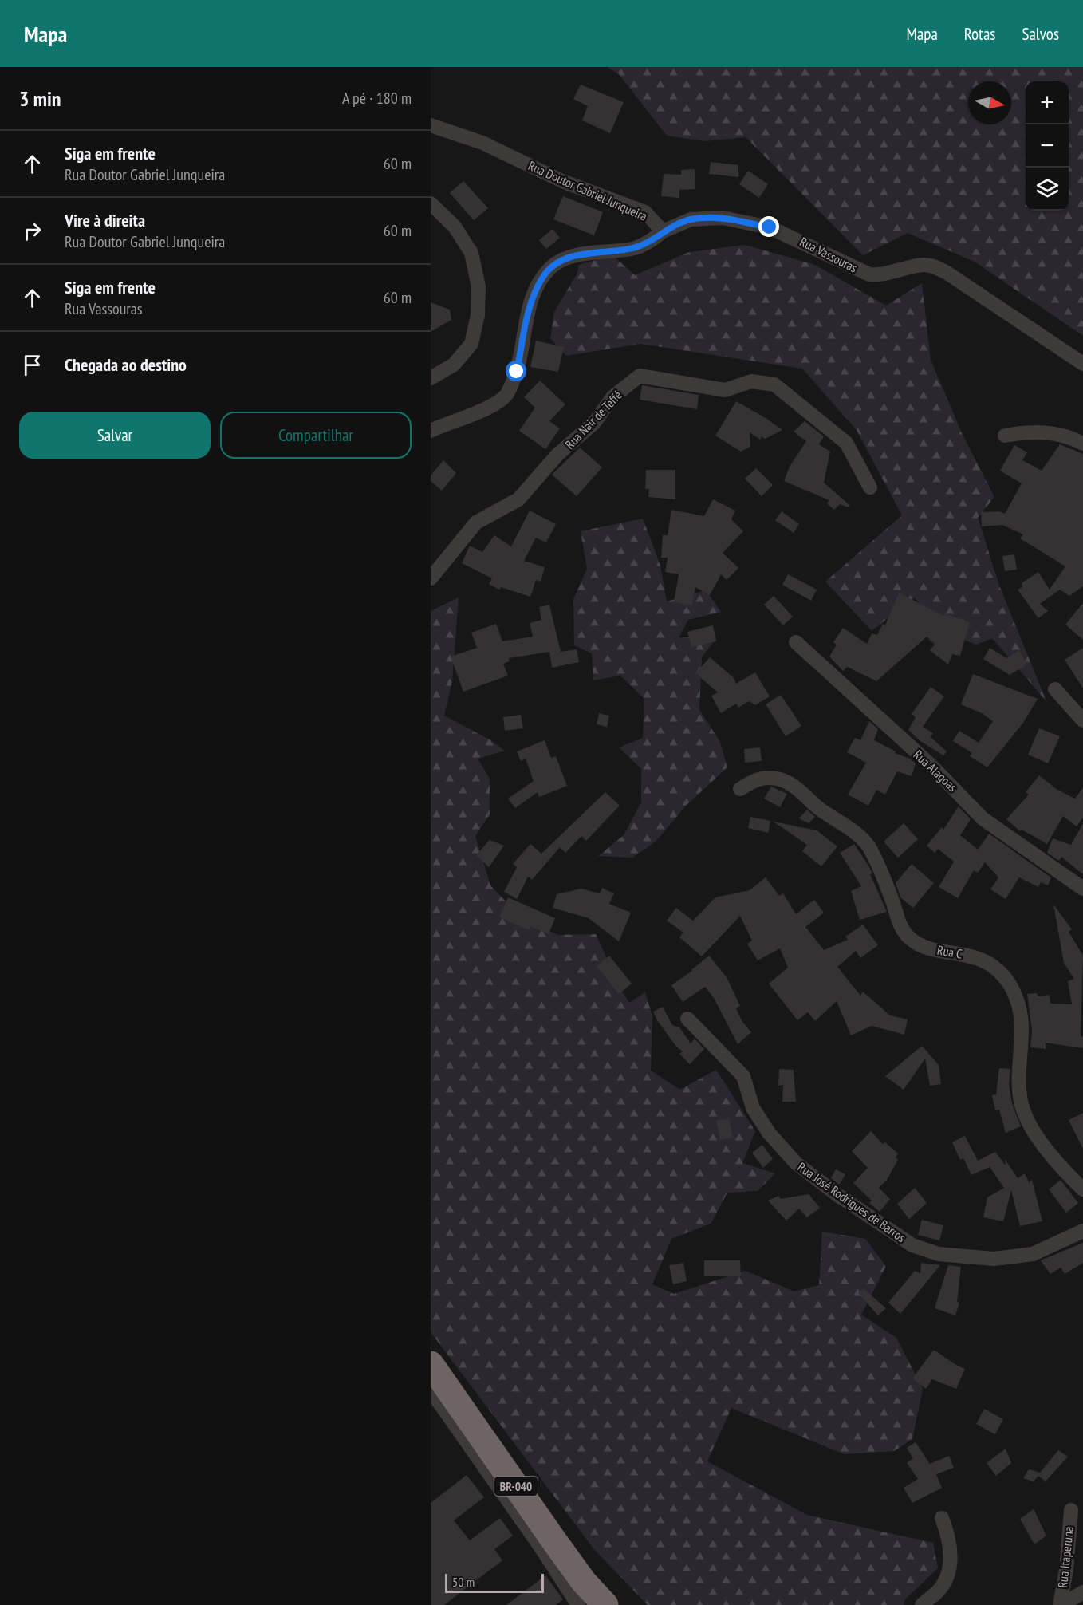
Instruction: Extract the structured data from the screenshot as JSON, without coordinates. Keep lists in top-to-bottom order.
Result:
{
  "streets": {
    "highway": ["BR-040"],
    "street": [
      "Rua Doutor Gabriel Junqueira",
      "Rua Vassouras",
      "Rua Nair de Teffé",
      "Rua Alagoas",
      "Rua C",
      "Rua José Rodrigues de Barros",
      "Rua Itaperuna"
    ]
  },
  "crossings": [
    ["Rua Doutor Gabriel Junqueira", "Rua Vassouras"]
  ],
  "scale_bar": "50 m",
  "north": "right",
  "page": {
    "header": "Mapa",
    "nav": ["Mapa", "Rotas", "Salvos"],
    "heading": ["3 min", "A pé · 180 m"],
    "map_buttons": ["+", "−"],
    "list": [
      ["Siga em frente", "Rua Doutor Gabriel Junqueira", "60 m"],
      ["Vire à direita", "Rua Doutor Gabriel Junqueira", "60 m"],
      ["Siga em frente", "Rua Vassouras", "60 m"],
      "Chegada ao destino"
    ],
    "buttons": ["Salvar", "Compartilhar"],
    "scale": "50 m"
  }
}
